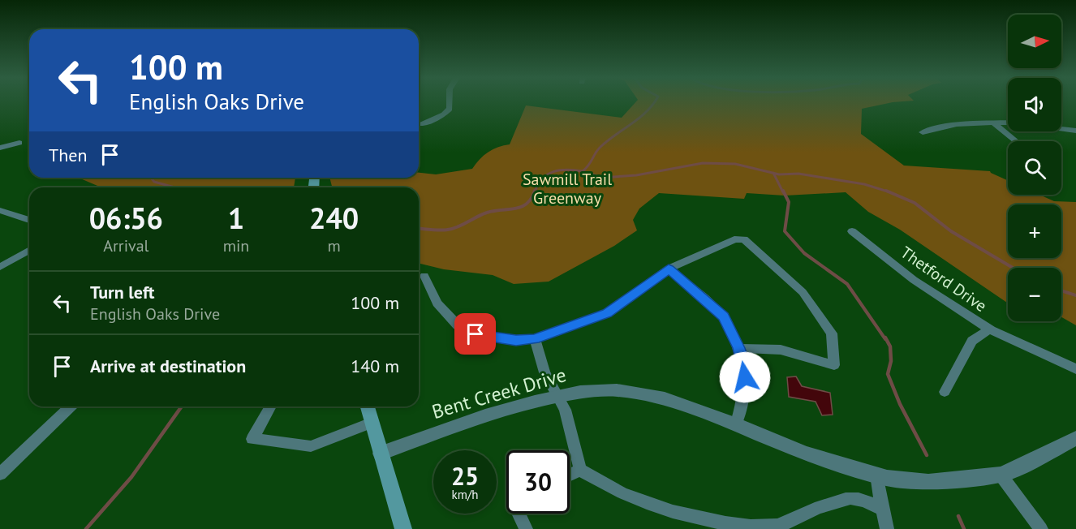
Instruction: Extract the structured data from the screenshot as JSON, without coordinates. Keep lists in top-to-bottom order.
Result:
{
  "streets": {
    "street": ["Thetford Drive", "Bent Creek Drive"]
  },
  "parks": ["Sawmill Trail Greenway"],
  "north": "right",
  "page": {
    "map_buttons": ["+", "−"],
    "turn": ["100 m", "English Oaks Drive"],
    "then": "Then",
    "eta": [
      "06:56",
      "Arrival",
      "1",
      "min",
      "240",
      "m"
    ],
    "list": [
      {
        "name": "Turn left",
        "note": "English Oaks Drive",
        "value": "100 m"
      },
      {
        "name": "Arrive at destination",
        "value": "140 m"
      }
    ],
    "speed": "25 km/h",
    "limit": "30"
  }
}
